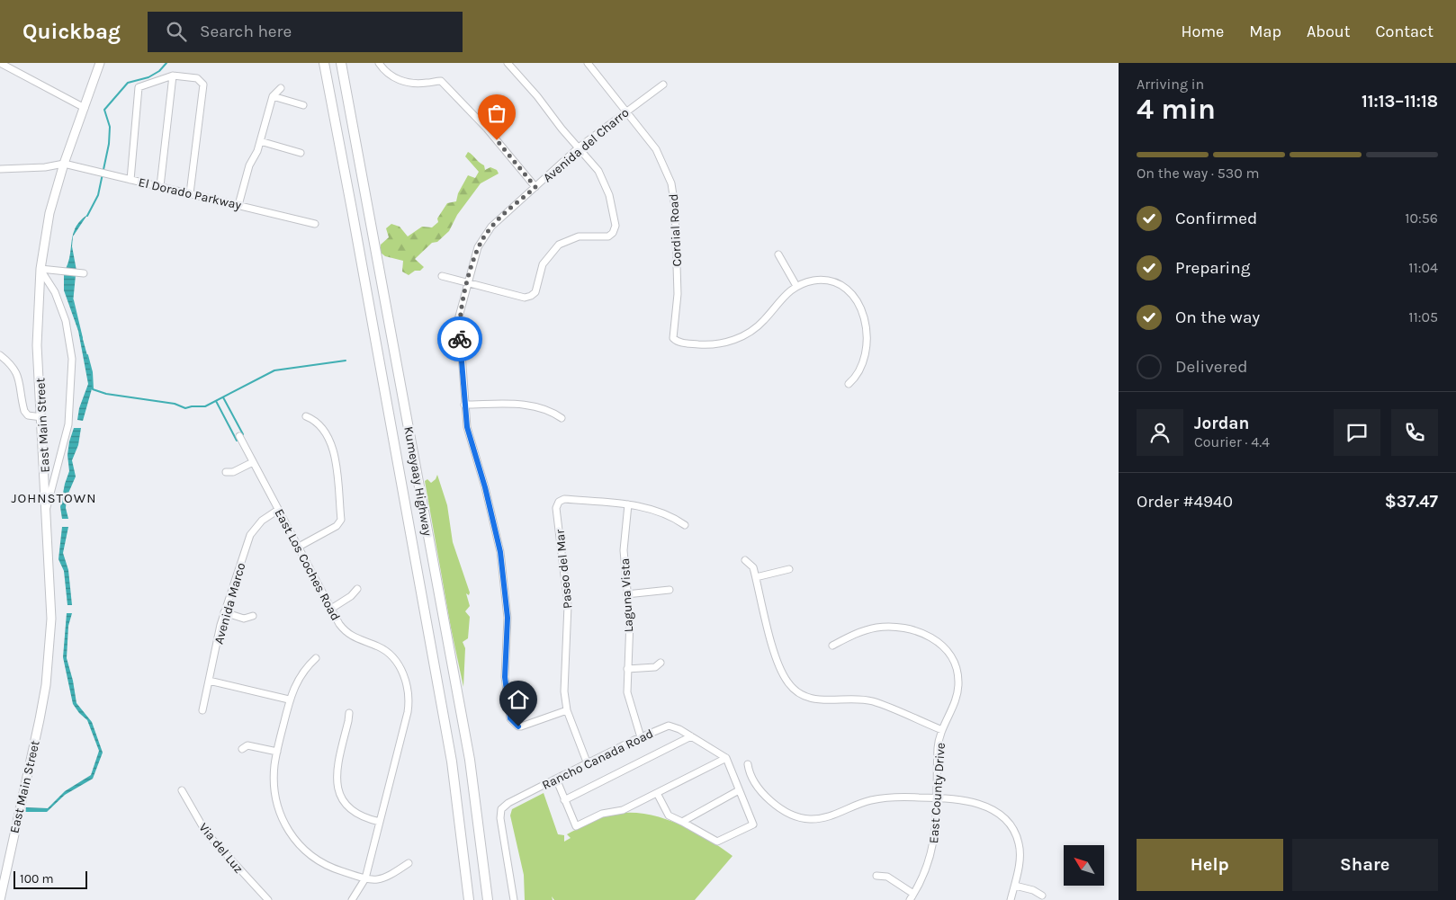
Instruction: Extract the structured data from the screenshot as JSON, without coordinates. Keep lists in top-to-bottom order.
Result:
{
  "streets": {
    "highway": ["Kumeyaay Highway"],
    "main road": ["East Main Street"],
    "street": [
      "Avenida del Charro",
      "El Dorado Parkway",
      "Cordial Road",
      "East Los Coches Road",
      "Paseo del Mar",
      "Laguna Vista",
      "Avenida Marco",
      "Rancho Canada Road",
      "East County Drive",
      "Via del Luz"
    ]
  },
  "crossings": [
    ["Avenida del Charro", "Cordial Road"],
    ["Avenida del Charro", "Paseo del Mar"],
    ["El Dorado Parkway", "East Main Street"],
    ["East Los Coches Road", "Avenida Marco"],
    ["Paseo del Mar", "Laguna Vista"],
    ["Paseo del Mar", "Rancho Canada Road"],
    ["Laguna Vista", "Rancho Canada Road"]
  ],
  "districts": ["JOHNSTOWN"],
  "scale_bar": "100 m",
  "north": "top left",
  "page": {
    "header": "Quickbag",
    "search": "Search here",
    "nav": [
      "Home",
      "Map",
      "About",
      "Contact"
    ],
    "heading": ["4 min", "Arriving in", "11:13–11:18"],
    "panel": [
      "Jordan",
      "Courier · 4.4",
      "Order #4940",
      "$37.47"
    ],
    "bar": "On the way · 530 m",
    "list": [
      ["Confirmed", "10:56"],
      ["Preparing", "11:04"],
      ["On the way", "11:05"],
      "Delivered"
    ],
    "buttons": ["Help", "Share"],
    "scale": "100 m"
  }
}
